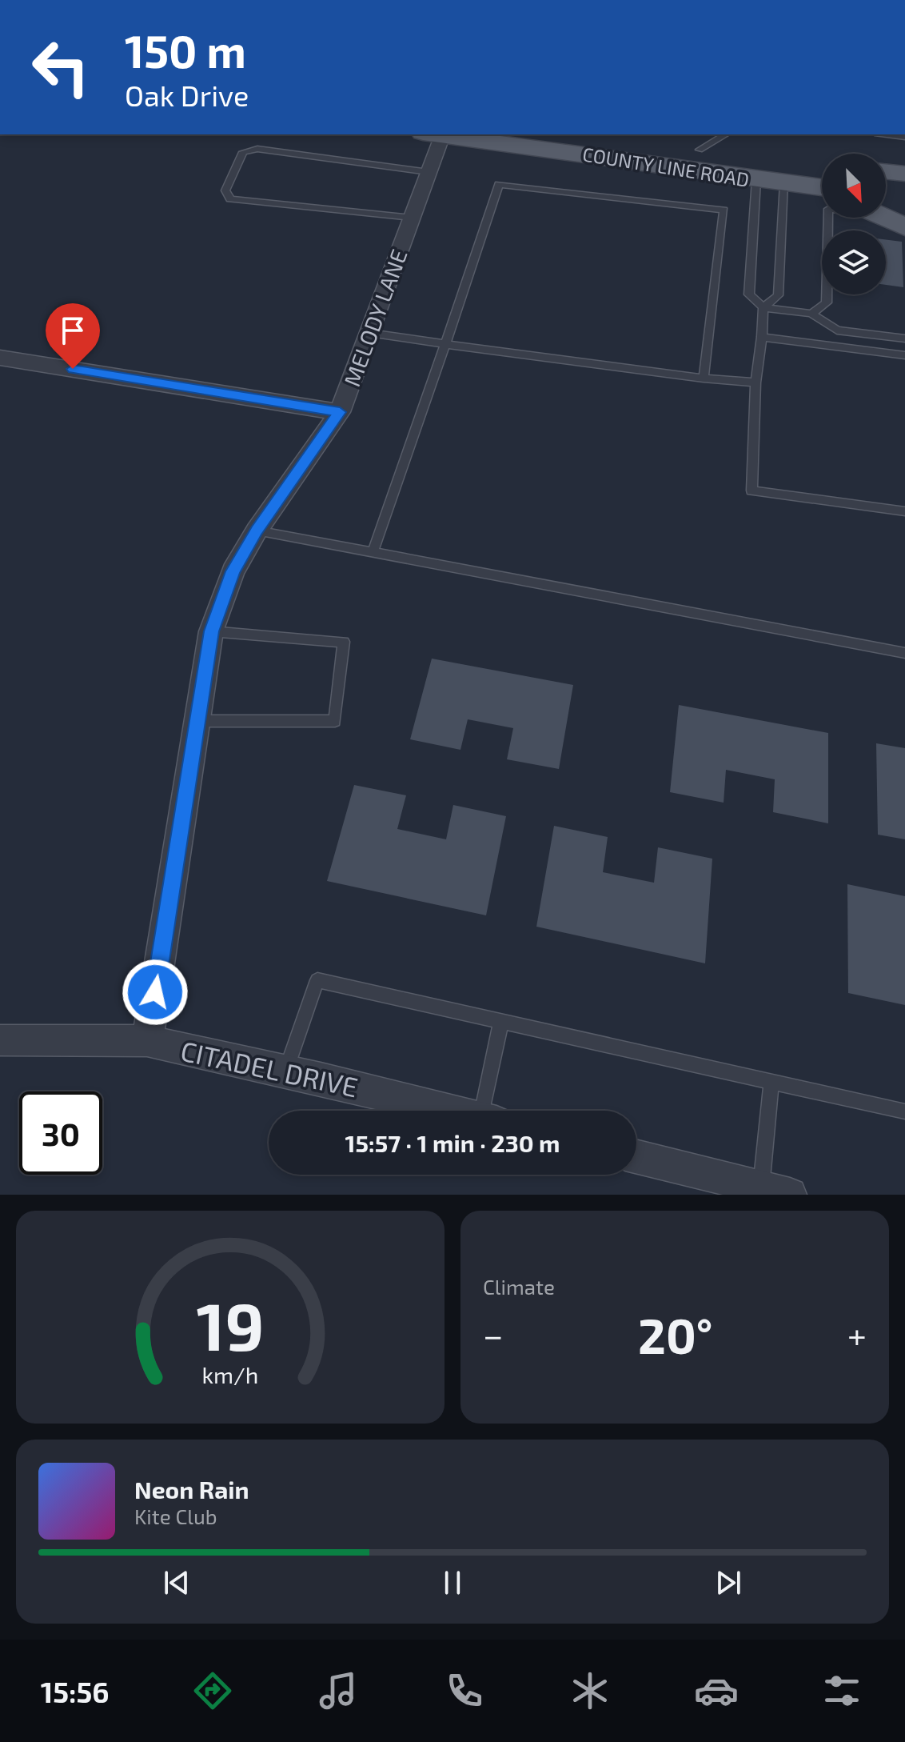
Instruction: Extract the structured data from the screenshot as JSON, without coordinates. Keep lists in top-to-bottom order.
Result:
{
  "streets": {
    "main road": ["COUNTY LINE ROAD"],
    "street": ["MELODY LANE", "CITADEL DRIVE"]
  },
  "crossings": [
    ["COUNTY LINE ROAD", "MELODY LANE"],
    ["MELODY LANE", "CITADEL DRIVE"]
  ],
  "north": "bottom right",
  "page": {
    "turn": ["150 m", "Oak Drive"],
    "limit": "30",
    "trip": "15:57 · 1 min · 230 m",
    "tile": "Climate",
    "heat": ["−", "20°", "+"],
    "song": ["Neon Rain", "Kite Club"],
    "tabs": "15:56",
    "gauge": ["19", "km/h"]
  }
}
